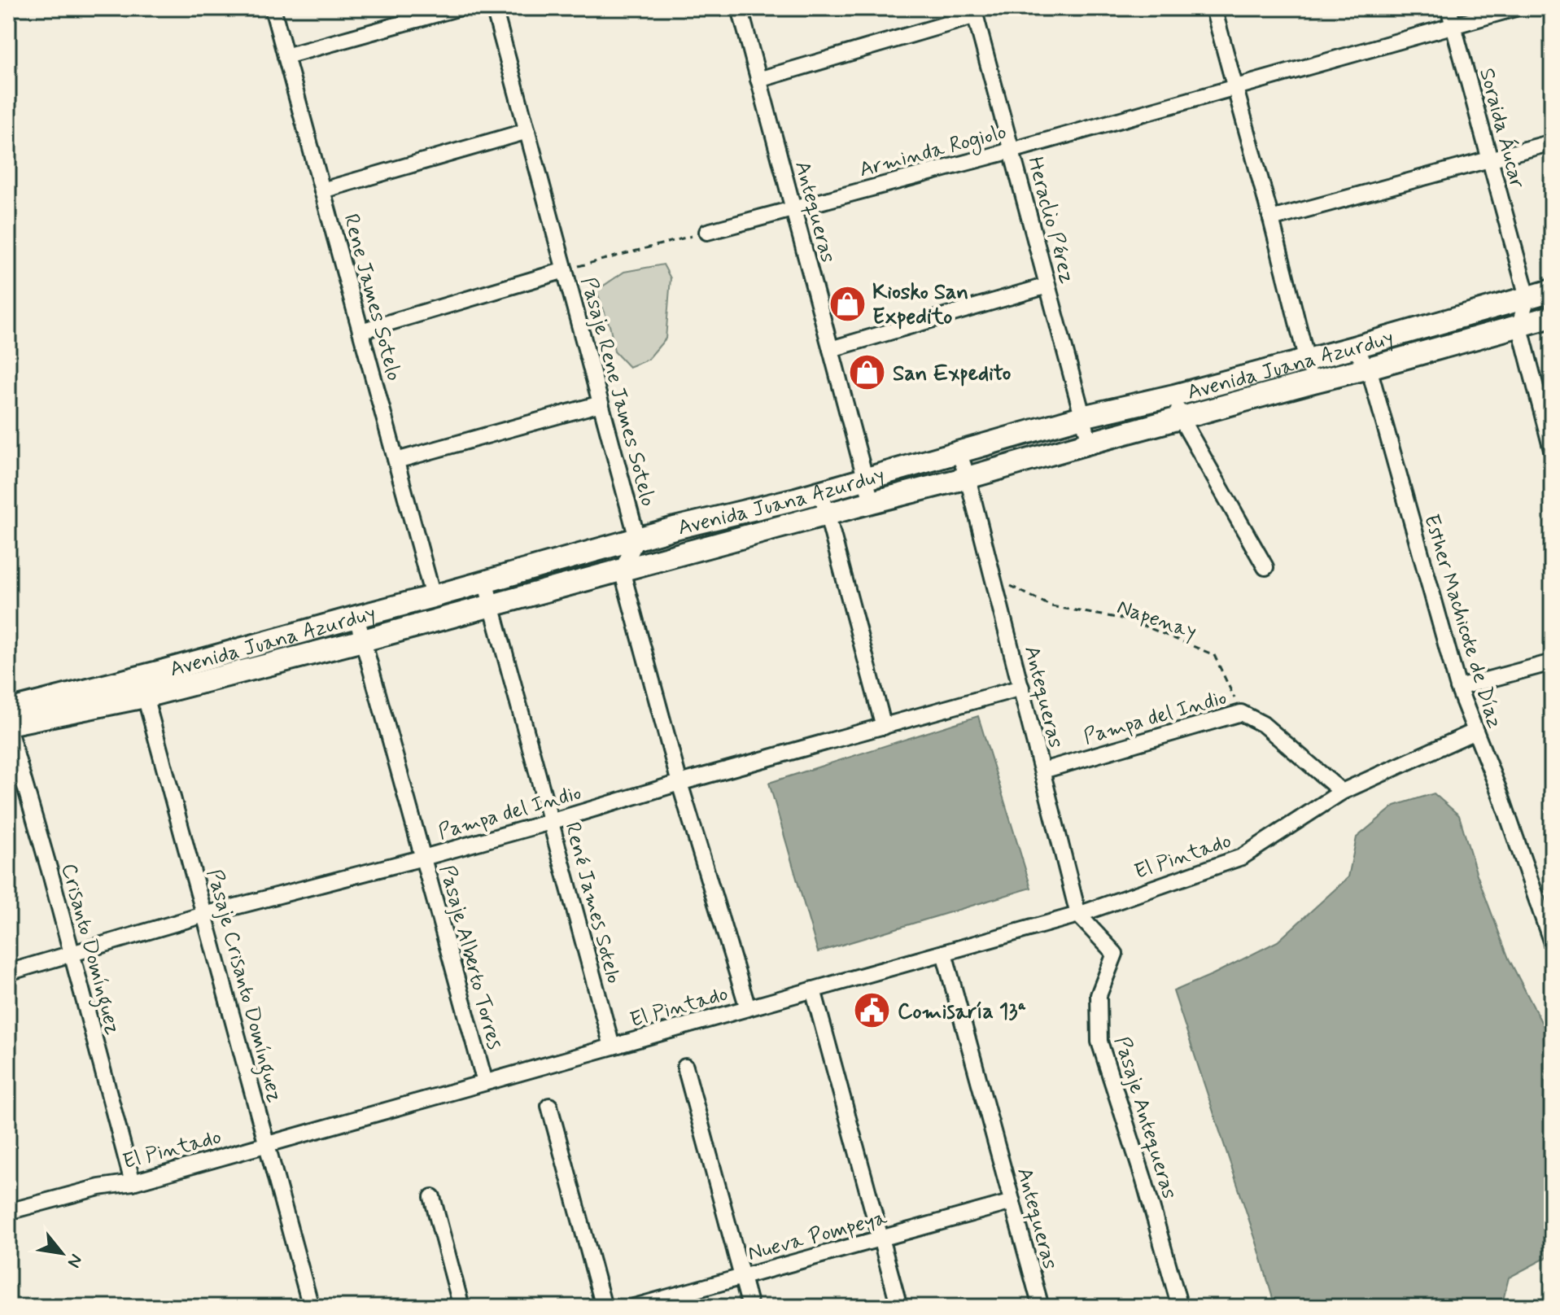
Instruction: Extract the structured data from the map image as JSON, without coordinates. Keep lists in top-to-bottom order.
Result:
{
  "streets": {
    "main road": ["Avenida Juana Azurduy"],
    "street": [
      "Soraida Áucar",
      "Arminda Rogiolo",
      "Antequeras",
      "Heraclio Pérez",
      "Rene James Sotelo",
      "Pasaje Rene James Sotelo",
      "Esther Machicote de Díaz",
      "Pampa del Indio",
      "El Pintado",
      "René James Sotelo",
      "Crisanto Domínguez",
      "Pasaje Alberto Torres",
      "Pasaje Crisanto Domínguez",
      "Pasaje Antequeras",
      "Nueva Pompeya"
    ],
    "path": ["Napenay"]
  },
  "crossings": [
    ["Soraida Áucar", "Arminda Rogiolo"],
    ["Soraida Áucar", "Avenida Juana Azurduy"],
    ["Arminda Rogiolo", "Antequeras"],
    ["Arminda Rogiolo", "Heraclio Pérez"],
    ["Antequeras", "Avenida Juana Azurduy"],
    ["Antequeras", "Napenay"],
    ["Antequeras", "Pampa del Indio"],
    ["Antequeras", "El Pintado"],
    ["Antequeras", "Pasaje Antequeras"],
    ["Antequeras", "Nueva Pompeya"],
    ["Heraclio Pérez", "Avenida Juana Azurduy"],
    ["Rene James Sotelo", "Avenida Juana Azurduy"],
    ["Avenida Juana Azurduy", "Pasaje Rene James Sotelo"],
    ["Avenida Juana Azurduy", "Esther Machicote de Díaz"],
    ["Avenida Juana Azurduy", "René James Sotelo"],
    ["Avenida Juana Azurduy", "Crisanto Domínguez"],
    ["Avenida Juana Azurduy", "Pasaje Alberto Torres"],
    ["Avenida Juana Azurduy", "Pasaje Crisanto Domínguez"],
    ["Napenay", "Pampa del Indio"],
    ["Esther Machicote de Díaz", "El Pintado"],
    ["Pampa del Indio", "René James Sotelo"],
    ["Pampa del Indio", "Crisanto Domínguez"],
    ["Pampa del Indio", "Pasaje Alberto Torres"],
    ["Pampa del Indio", "Pasaje Crisanto Domínguez"],
    ["El Pintado", "René James Sotelo"],
    ["El Pintado", "Crisanto Domínguez"],
    ["El Pintado", "Pasaje Alberto Torres"],
    ["El Pintado", "Pasaje Crisanto Domínguez"],
    ["El Pintado", "Pasaje Antequeras"]
  ],
  "places": {
    "shop": ["Kiosko San Expedito", "San Expedito"],
    "public building": ["Comisaría 13ª"]
  },
  "north": "bottom right"
}
